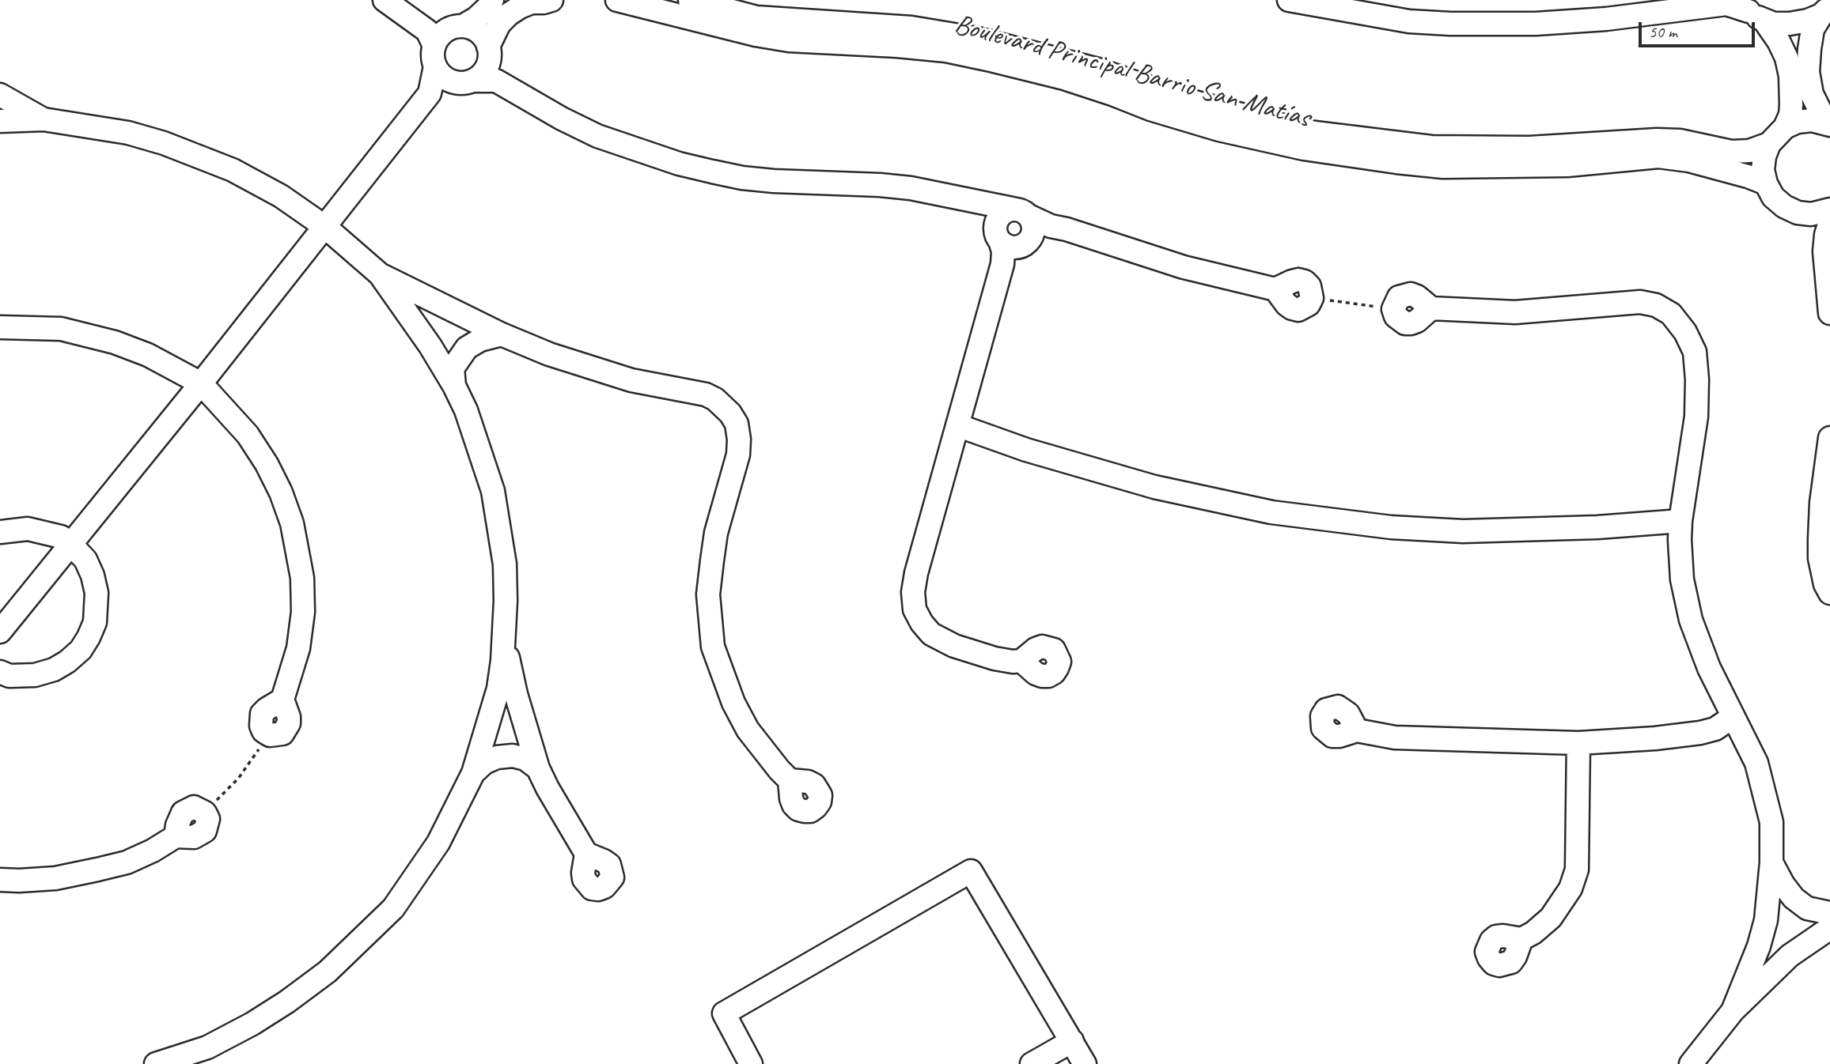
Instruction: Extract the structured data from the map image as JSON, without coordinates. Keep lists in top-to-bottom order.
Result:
{
  "streets": {
    "street": ["Boulevard Principal Barrio San Matías"]
  },
  "scale_bar": "50 m"
}
